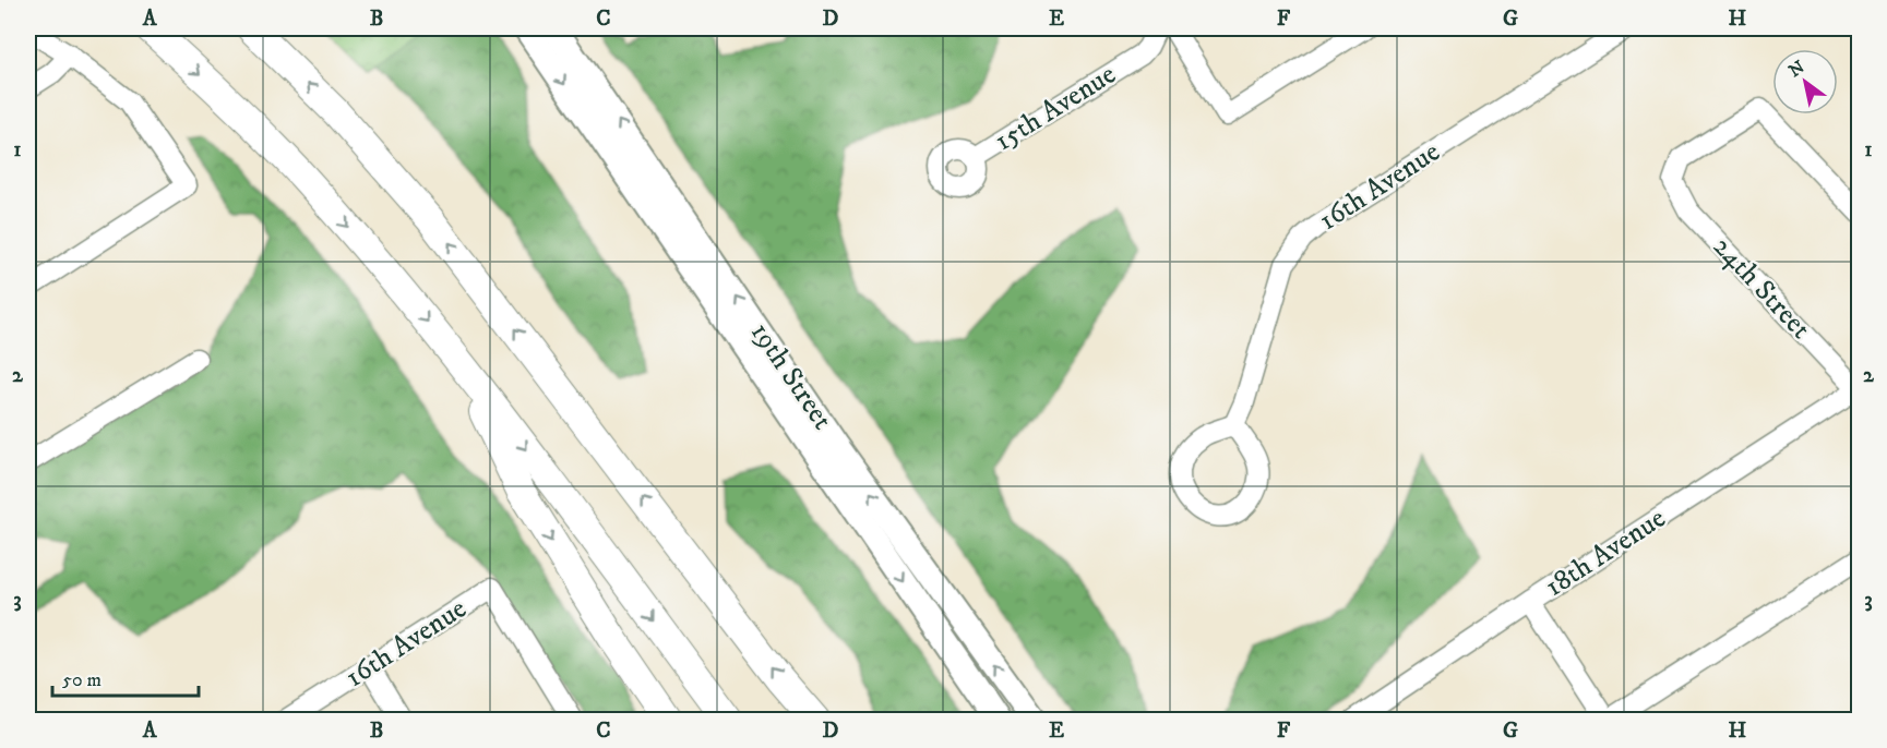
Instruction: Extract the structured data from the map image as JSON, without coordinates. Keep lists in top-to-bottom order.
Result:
{
  "streets": {
    "main road": ["19th Street"],
    "street": [
      "15th Avenue",
      "16th Avenue",
      "24th Street",
      "18th Avenue"
    ]
  },
  "crossings": [
    ["24th Street", "18th Avenue"]
  ],
  "scale_bar": "50 m",
  "north": "top left",
  "grid": {
    "columns": [
      "A",
      "B",
      "C",
      "D",
      "E",
      "F",
      "G",
      "H"
    ],
    "rows": ["1", "2", "3"]
  }
}
